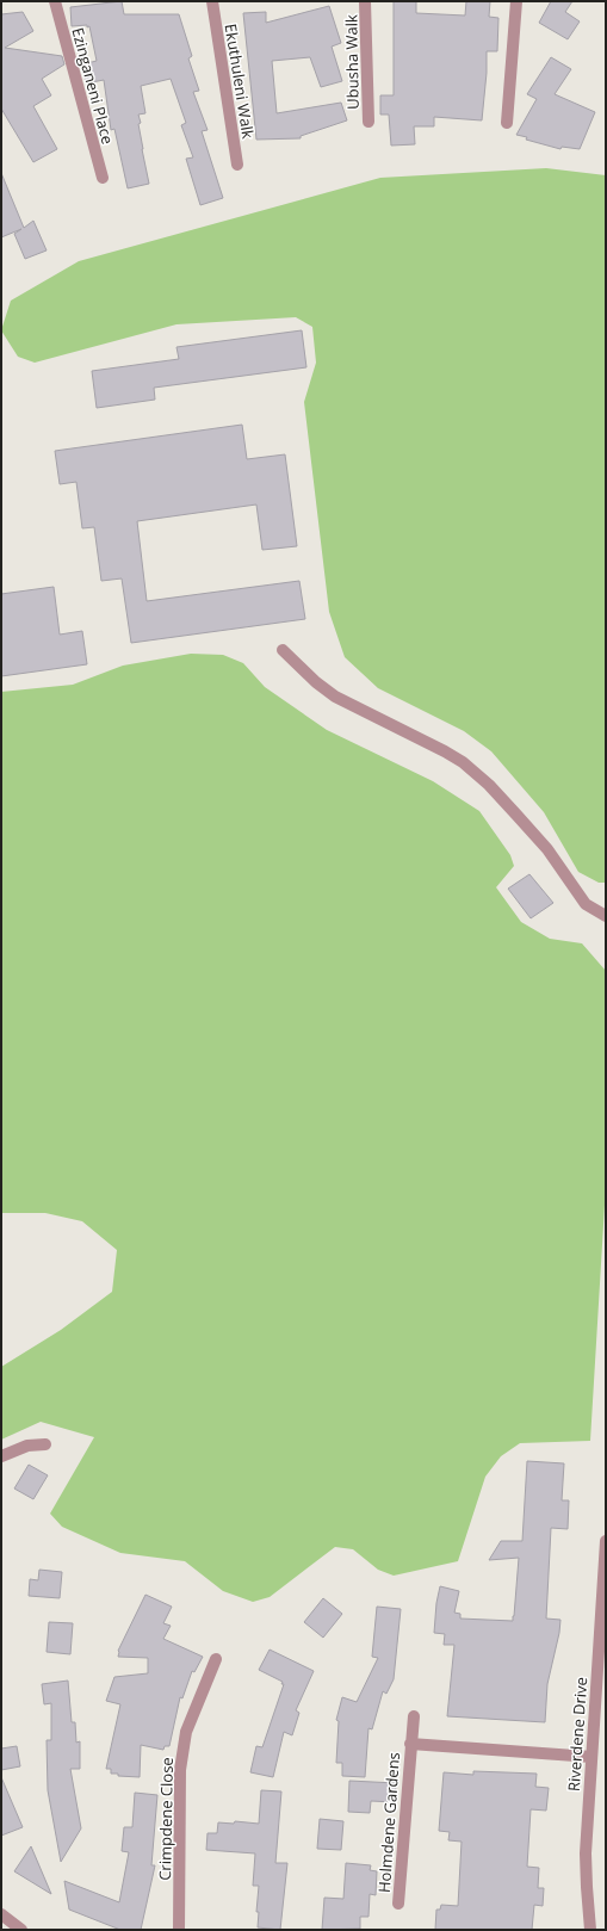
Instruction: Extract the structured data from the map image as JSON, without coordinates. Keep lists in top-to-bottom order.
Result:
{
  "streets": {
    "street": [
      "Ubusha Walk",
      "Ekuthuleni Walk",
      "Ezinganeni Place",
      "Riverdene Drive",
      "Crimpdene Close",
      "Holmdene Gardens"
    ]
  },
  "crossings": [
    ["Riverdene Drive", "Holmdene Gardens"]
  ]
}
